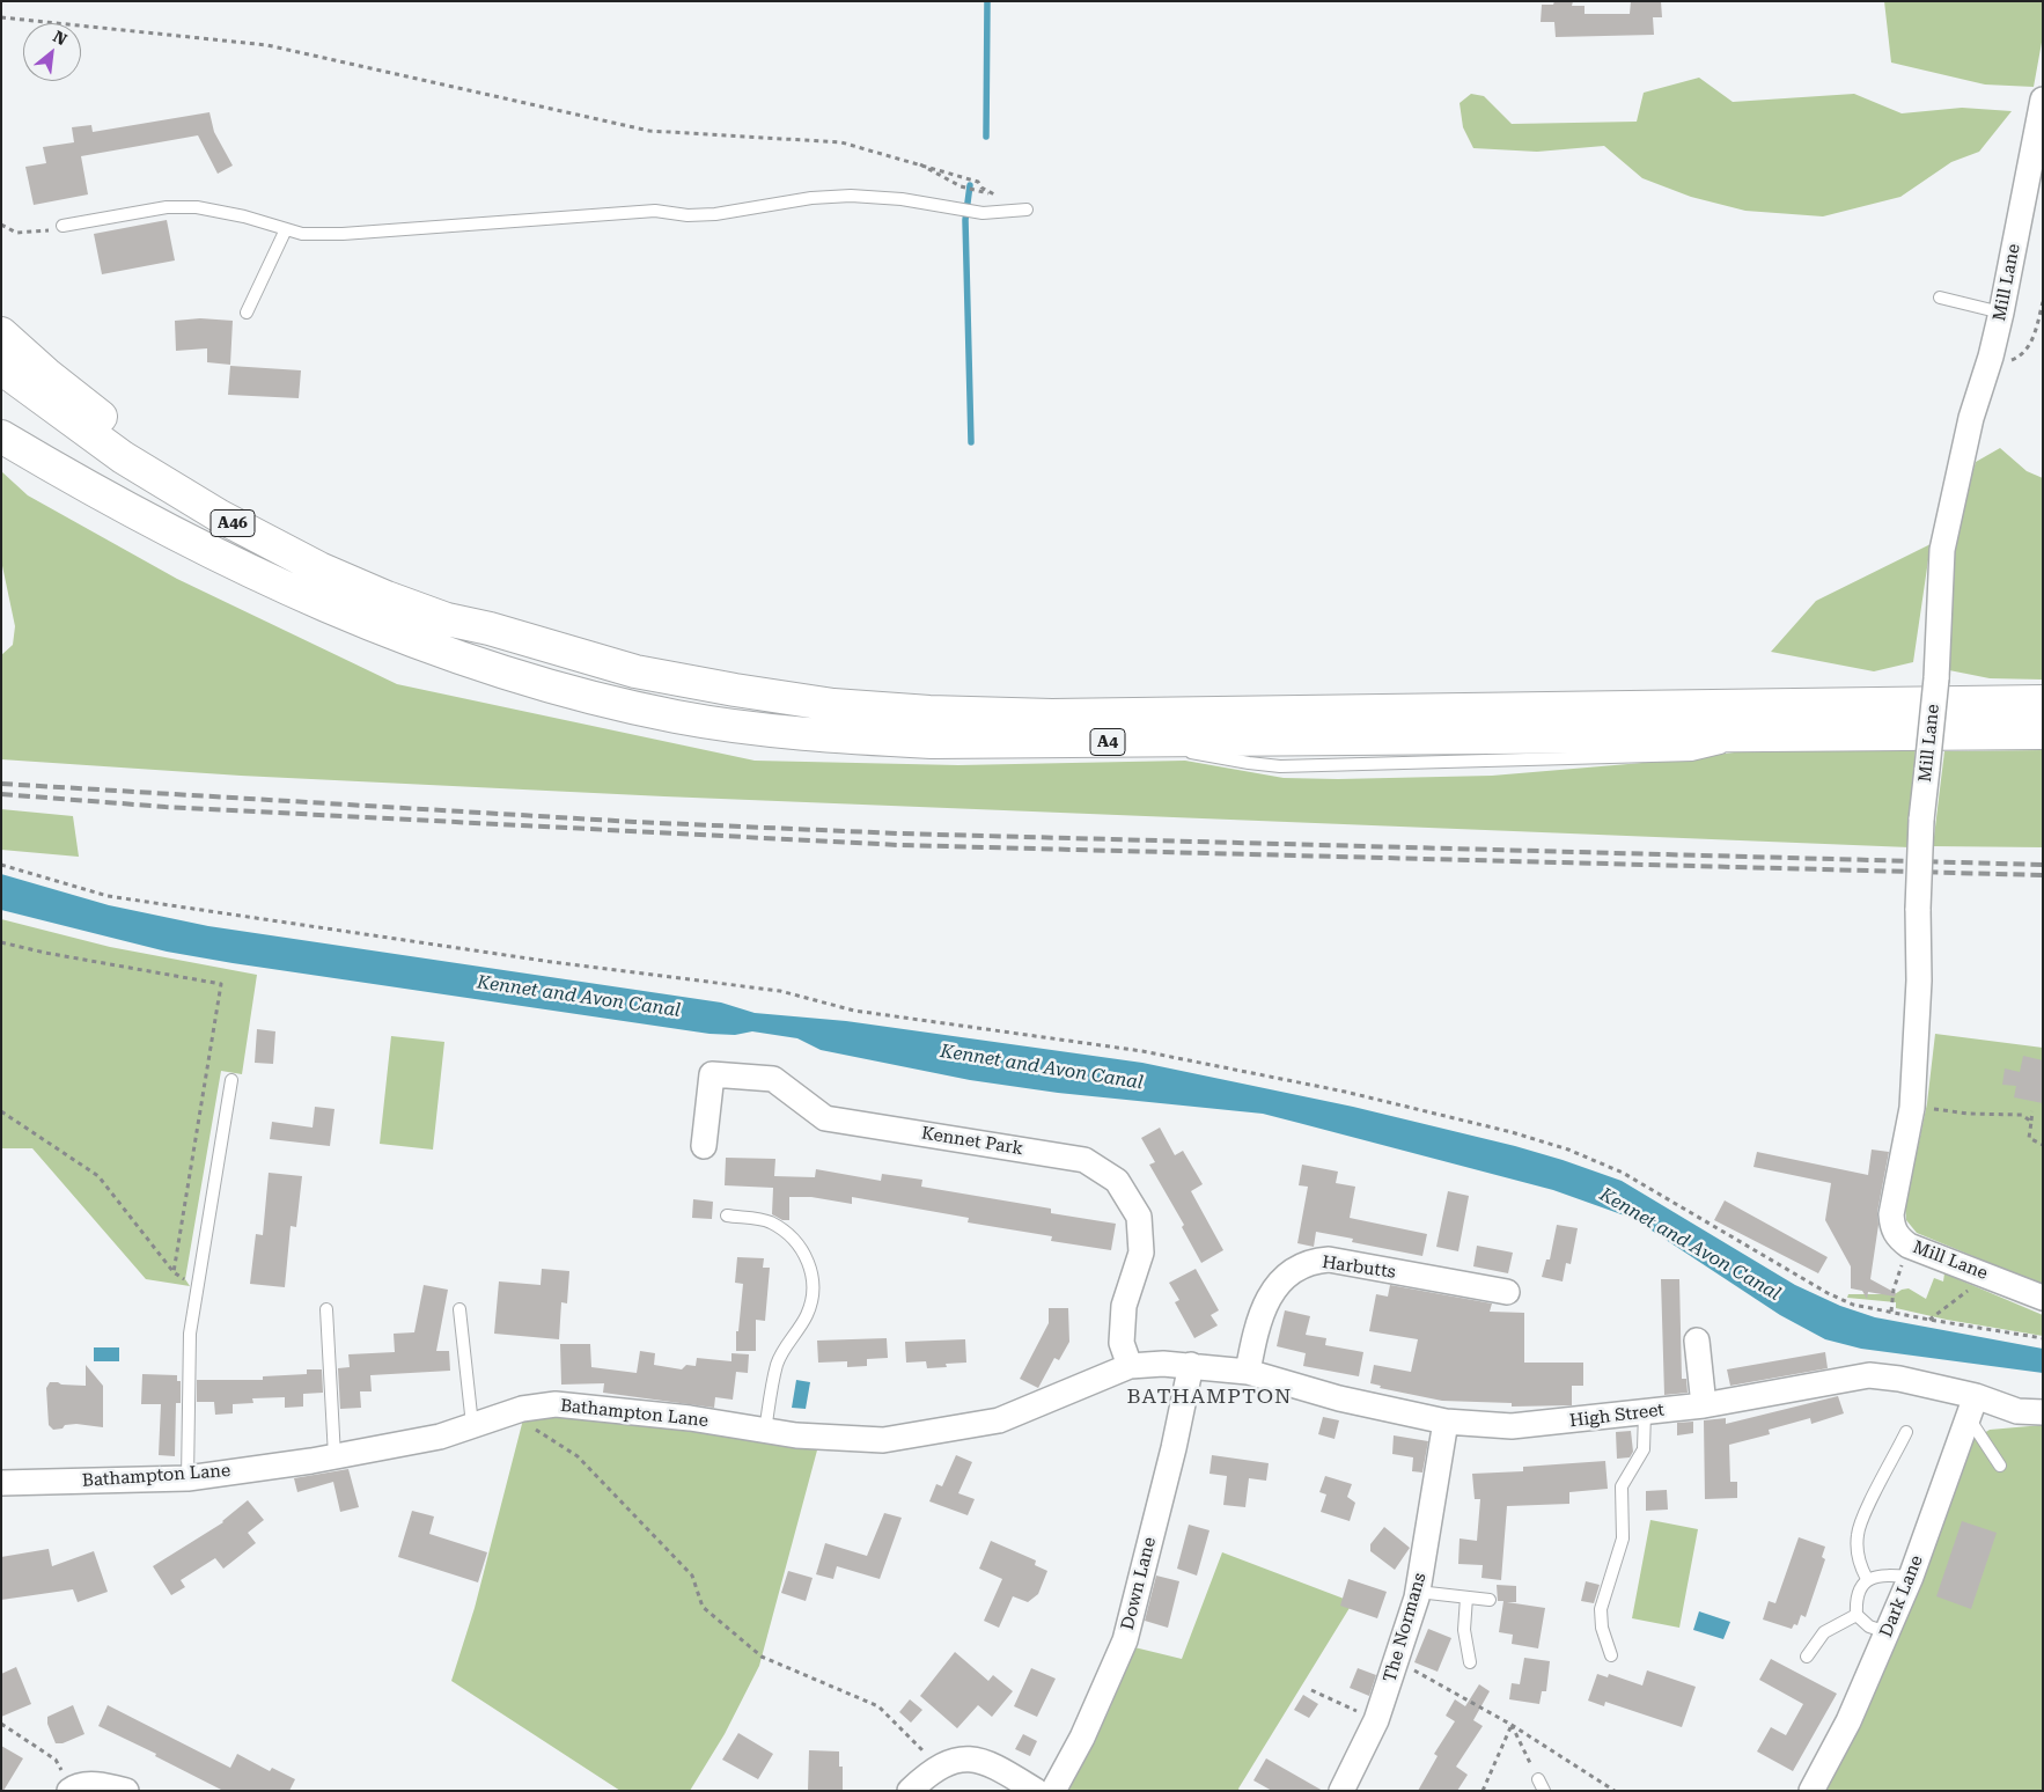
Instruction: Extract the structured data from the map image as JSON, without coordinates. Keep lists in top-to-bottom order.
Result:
{
  "streets": {
    "highway": ["A46", "A4"],
    "street": [
      "Mill Lane",
      "Kennet Park",
      "Harbutts",
      "Bathampton Lane",
      "High Street",
      "Down Lane",
      "Dark Lane",
      "The Normans"
    ]
  },
  "crossings": [
    ["A46", "A4"],
    ["Kennet Park", "Bathampton Lane"],
    ["Harbutts", "High Street"],
    ["Bathampton Lane", "High Street"],
    ["Bathampton Lane", "Down Lane"],
    ["High Street", "Down Lane"],
    ["High Street", "Dark Lane"],
    ["High Street", "The Normans"]
  ],
  "districts": ["BATHAMPTON"],
  "water": ["Kennet and Avon Canal"],
  "north": "top right"
}
